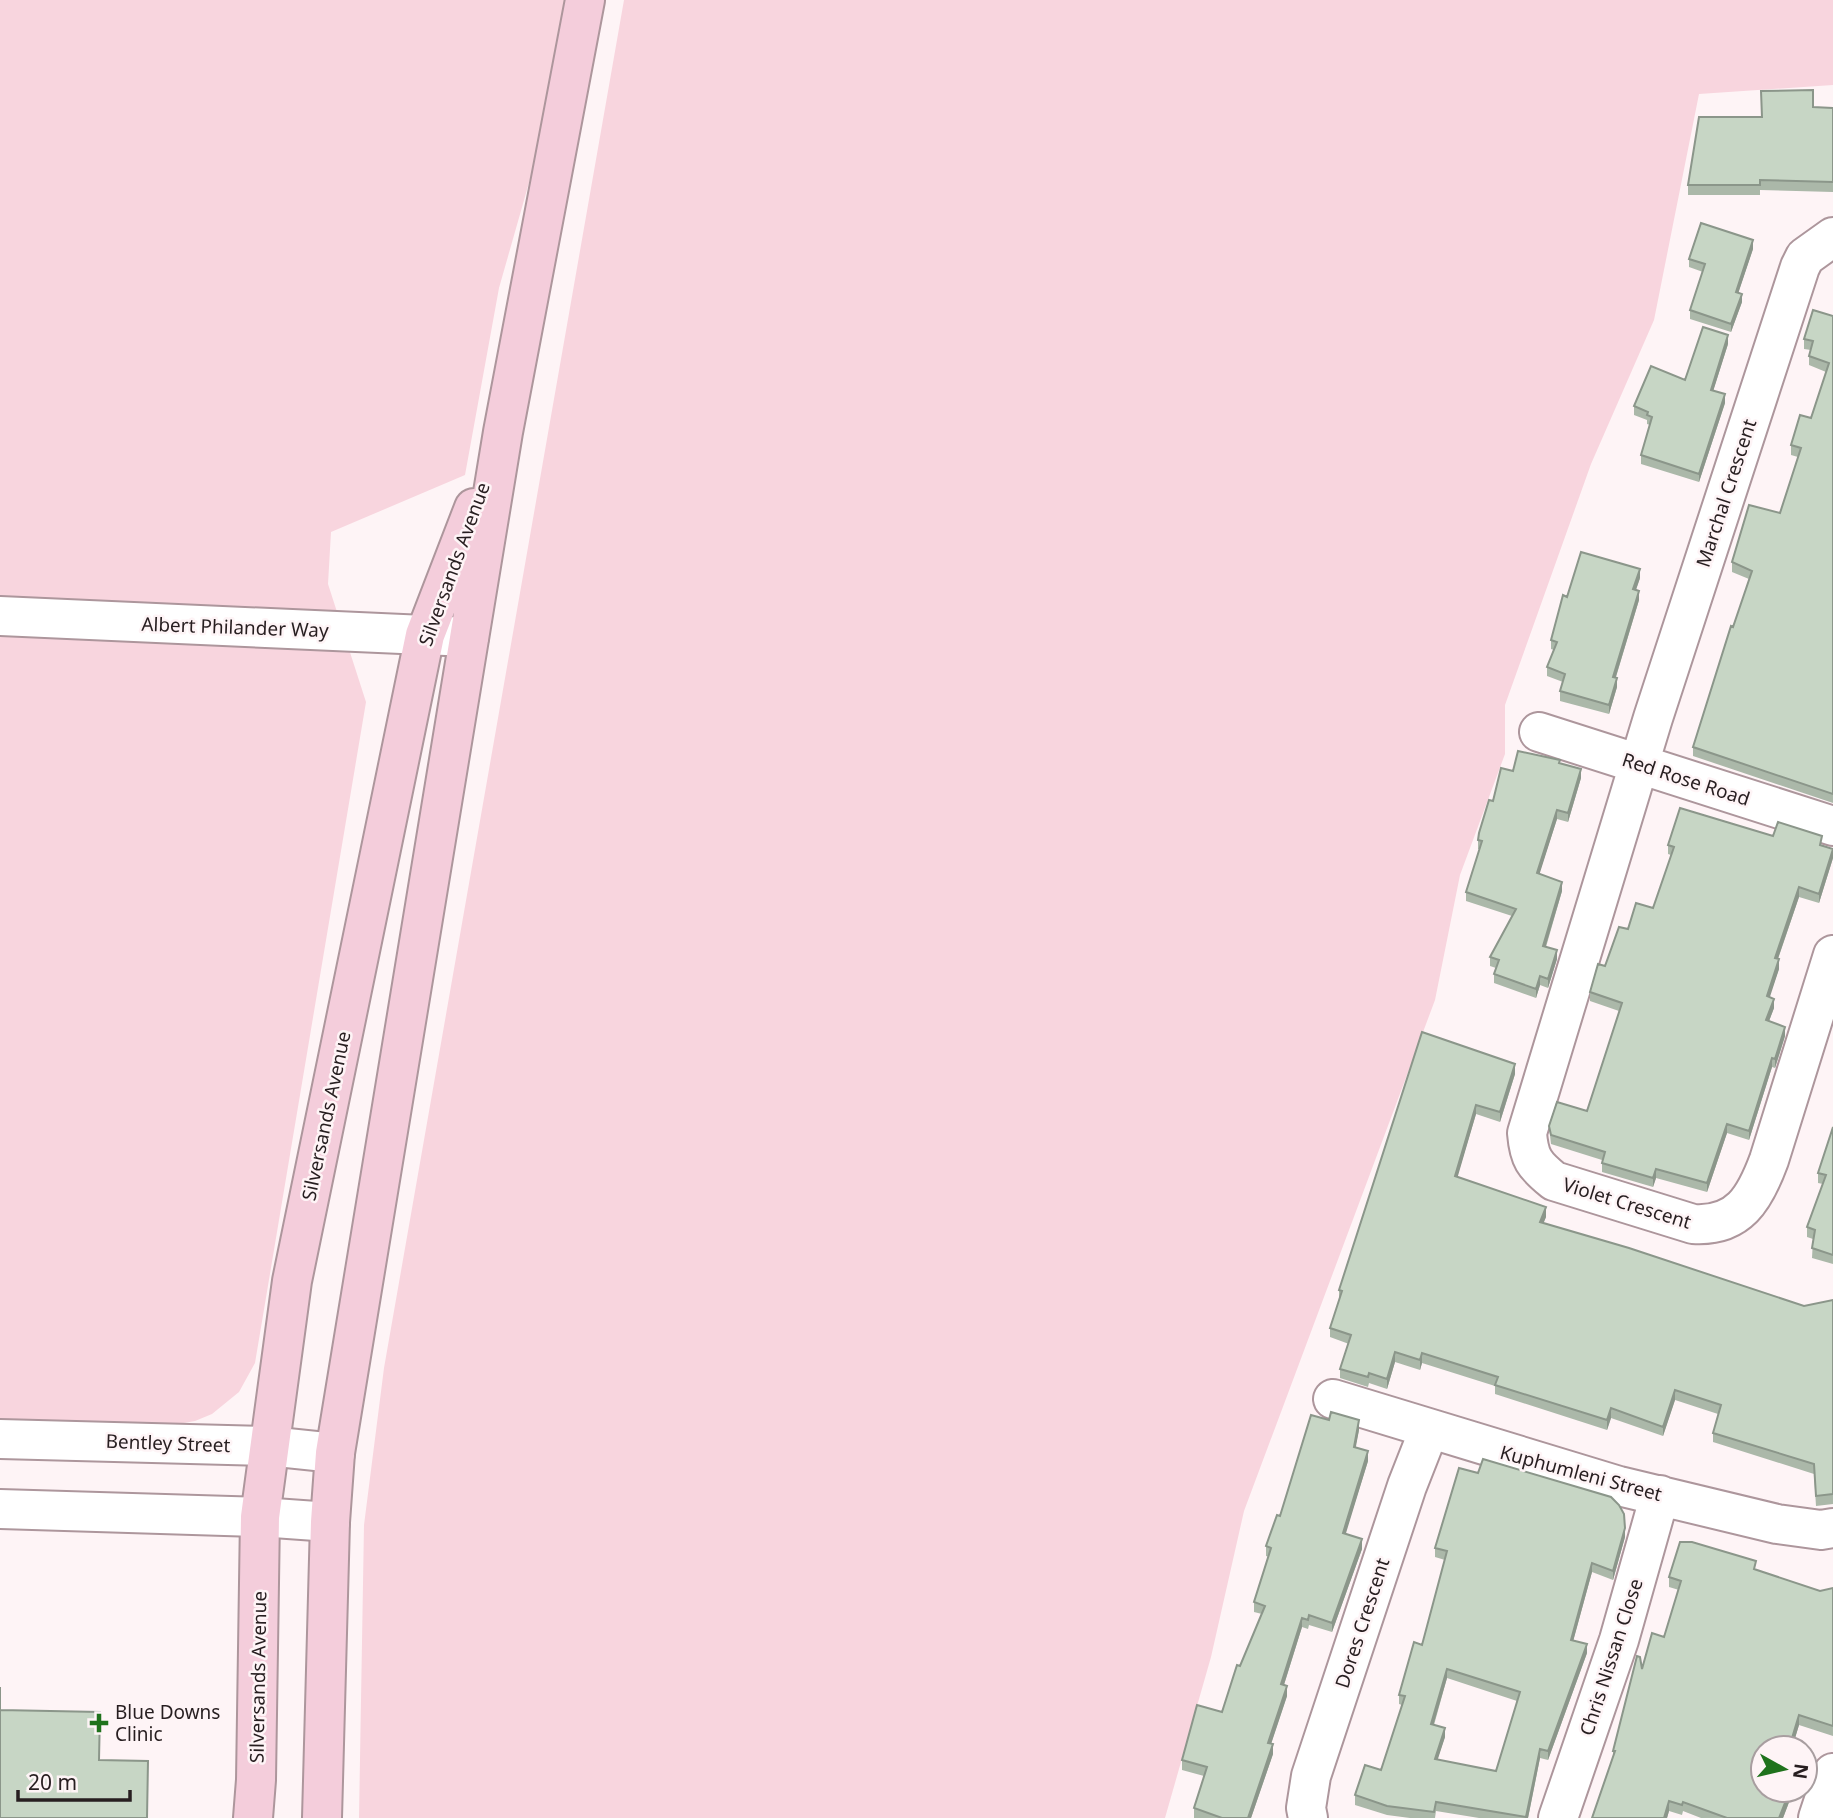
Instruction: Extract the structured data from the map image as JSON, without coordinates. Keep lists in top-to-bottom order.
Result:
{
  "streets": {
    "street": [
      "Marchal Crescent",
      "Silversands Avenue",
      "Albert Philander Way",
      "Red Rose Road",
      "Violet Crescent",
      "Bentley Street",
      "Kuphumleni Street",
      "Dores Crescent",
      "Chris Nissan Close"
    ]
  },
  "crossings": [
    ["Marchal Crescent", "Red Rose Road"],
    ["Marchal Crescent", "Violet Crescent"],
    ["Silversands Avenue", "Albert Philander Way"],
    ["Silversands Avenue", "Bentley Street"],
    ["Red Rose Road", "Violet Crescent"],
    ["Kuphumleni Street", "Dores Crescent"],
    ["Kuphumleni Street", "Chris Nissan Close"]
  ],
  "places": {
    "health": ["Blue Downs Clinic"]
  },
  "scale_bar": "20 m",
  "north": "right"
}
